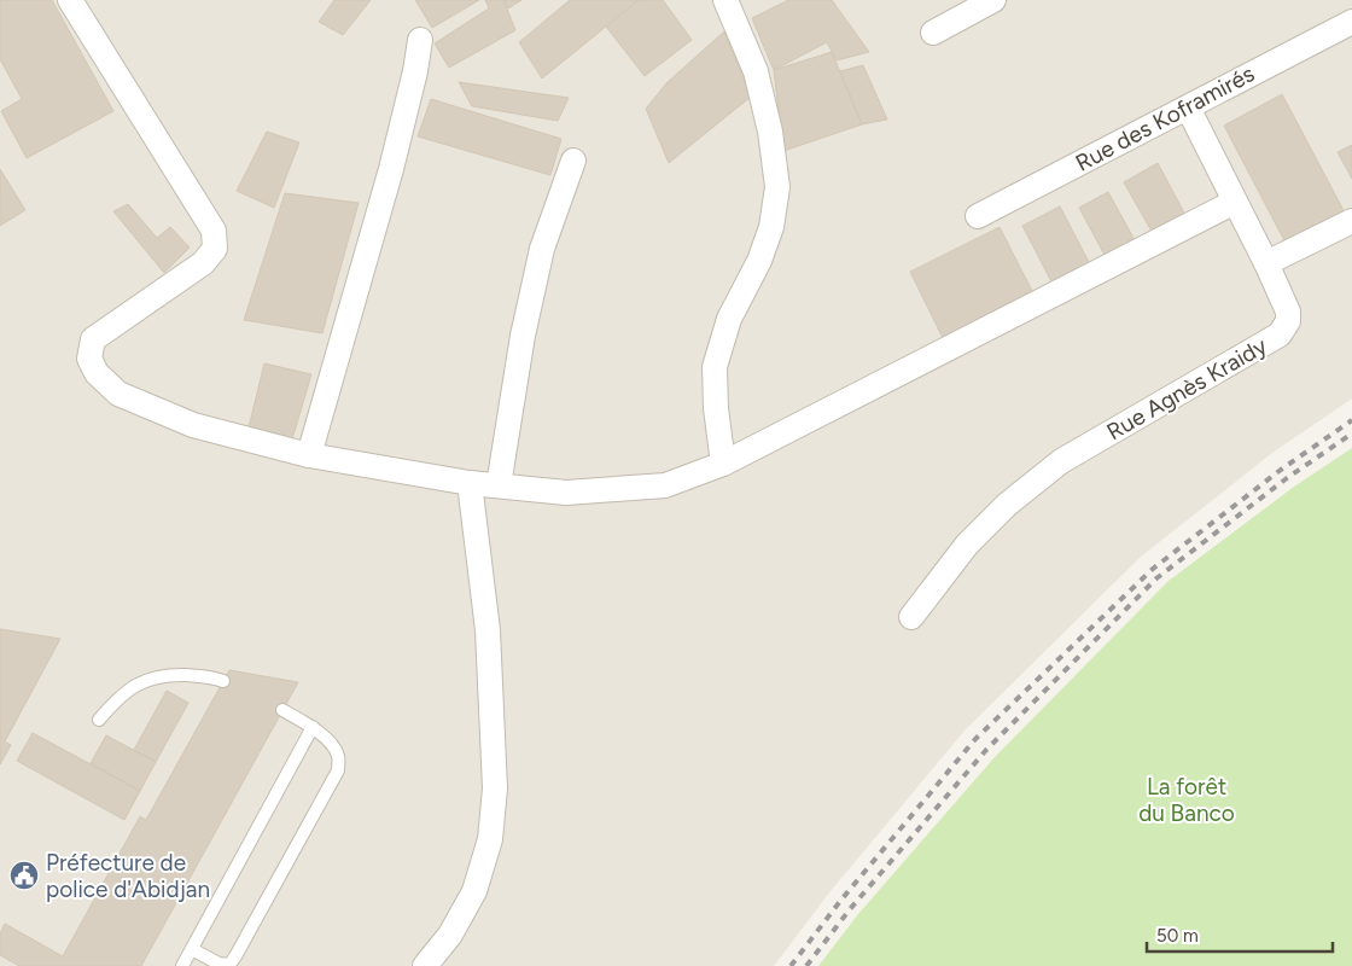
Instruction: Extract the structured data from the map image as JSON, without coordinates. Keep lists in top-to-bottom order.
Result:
{
  "streets": {
    "street": ["Rue des Koframirés", "Rue Agnès Kraidy"]
  },
  "crossings": [
    ["Rue des Koframirés", "Rue Agnès Kraidy"]
  ],
  "parks": ["La forêt du Banco"],
  "places": {
    "public building": ["Préfecture de police d'Abidjan"]
  },
  "scale_bar": "50 m"
}
